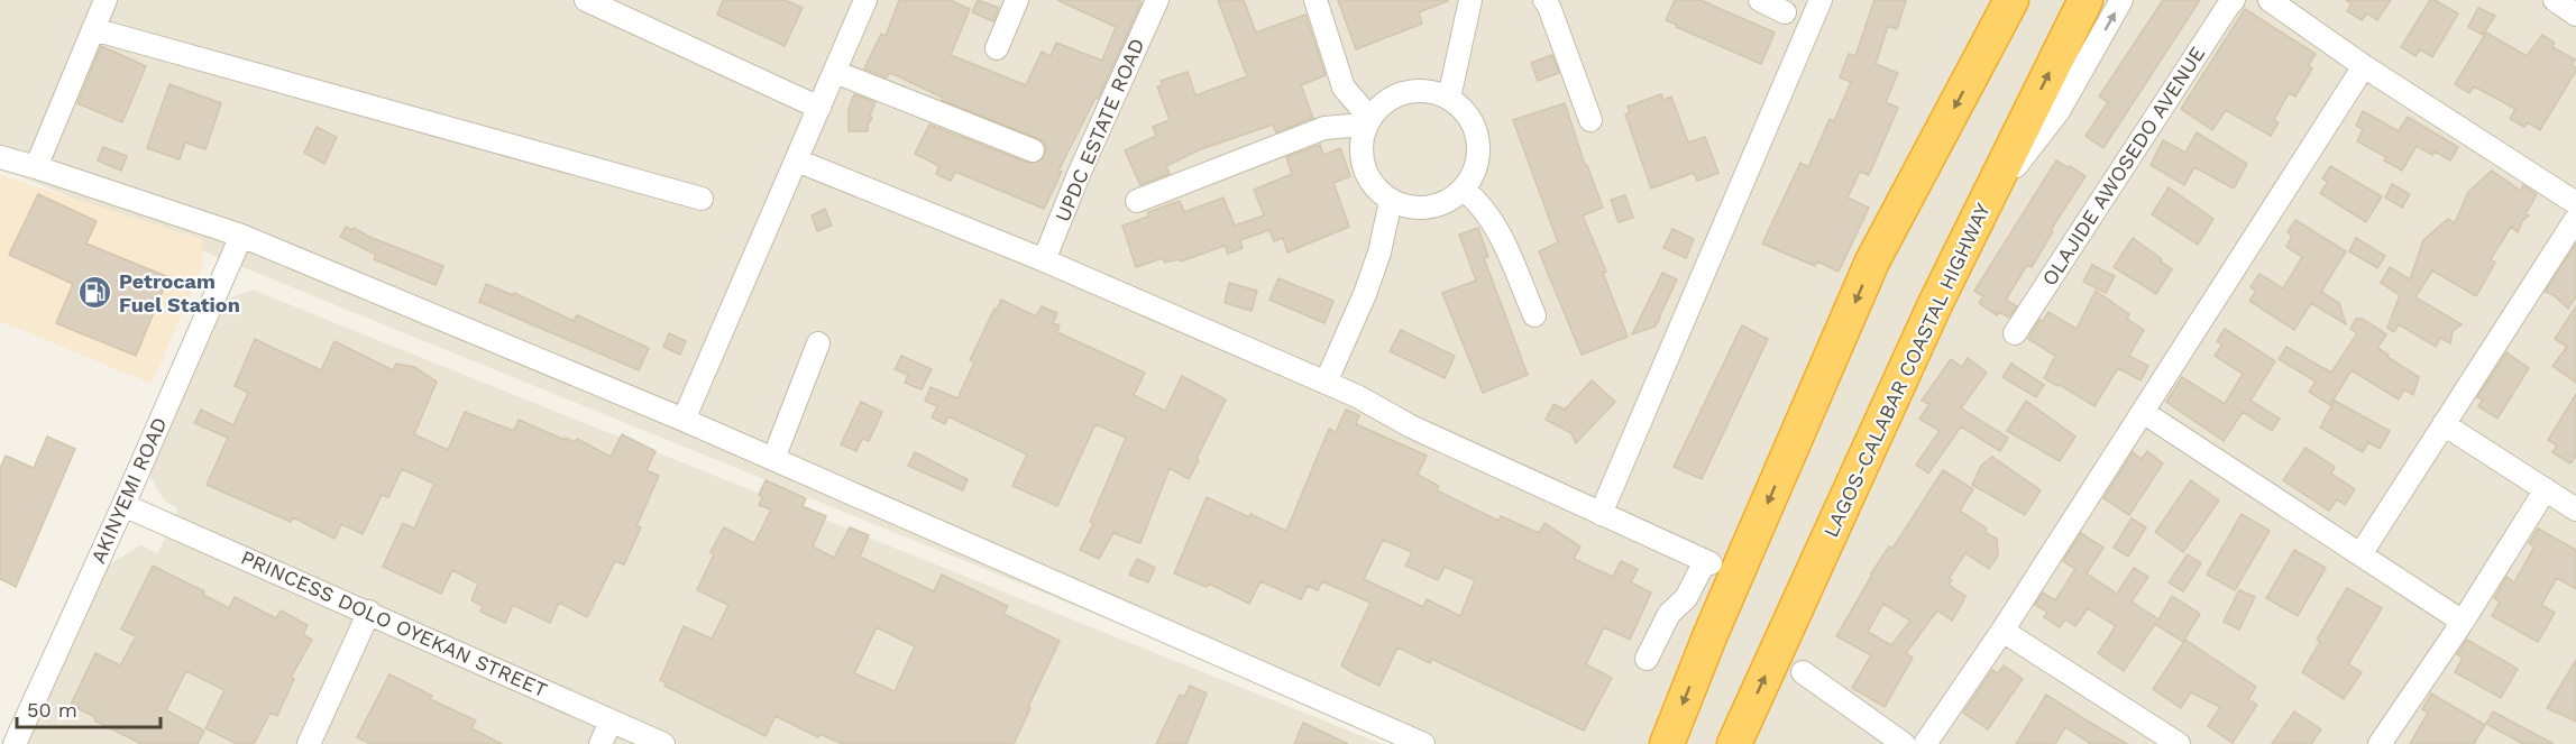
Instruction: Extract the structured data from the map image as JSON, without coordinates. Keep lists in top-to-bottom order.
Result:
{
  "streets": {
    "highway": ["LAGOS-CALABAR COASTAL HIGHWAY"],
    "street": [
      "UPDC ESTATE ROAD",
      "OLAJIDE AWOSEDO AVENUE",
      "AKINYEMI ROAD",
      "PRINCESS DOLO OYEKAN STREET"
    ]
  },
  "crossings": [
    ["AKINYEMI ROAD", "PRINCESS DOLO OYEKAN STREET"]
  ],
  "places": {
    "fuel station": ["Petrocam Fuel Station"]
  },
  "scale_bar": "50 m"
}
